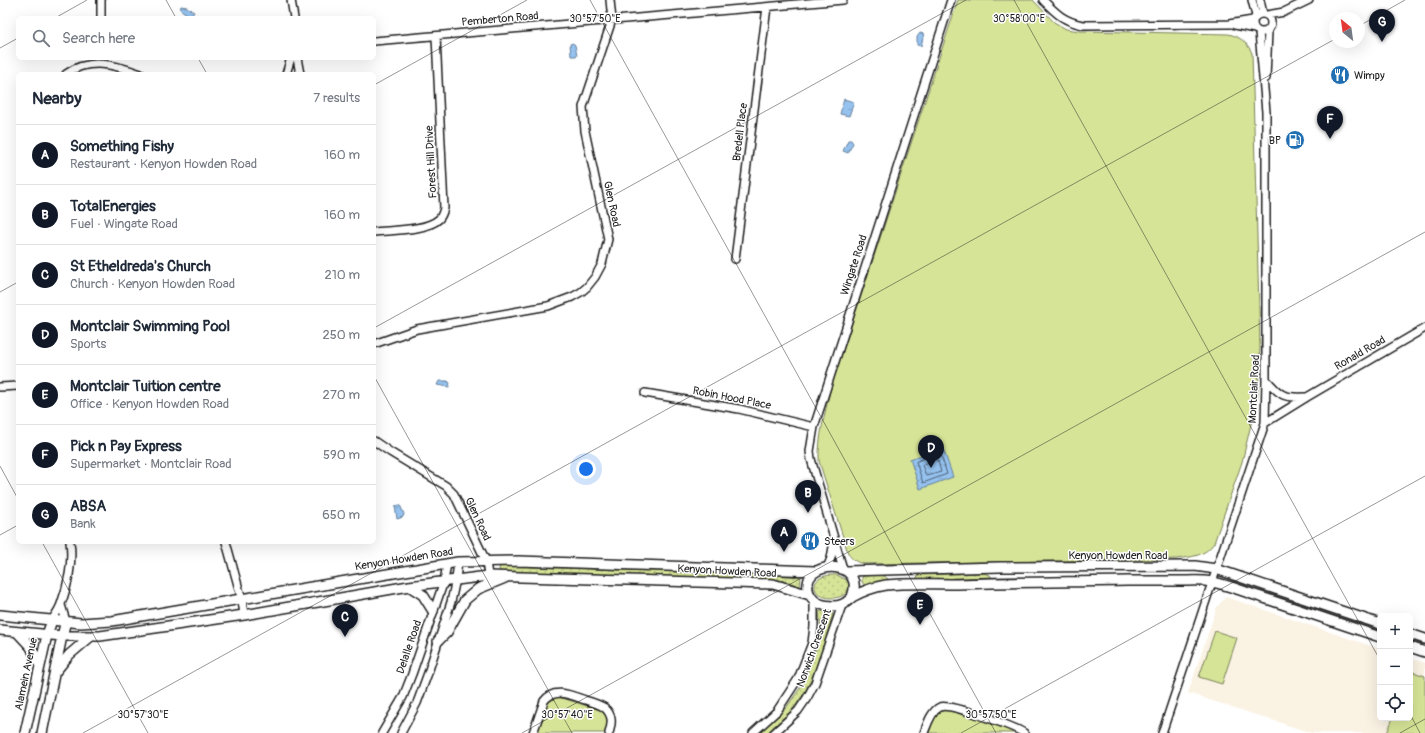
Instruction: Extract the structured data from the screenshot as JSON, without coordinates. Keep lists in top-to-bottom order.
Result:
{
  "streets": {
    "street": [
      "Pemberton Road",
      "Bredell Place",
      "Forest Hill Drive",
      "Glen Road",
      "Wingate Road",
      "Ronald Road",
      "Montclair Road",
      "Robin Hood Place",
      "Kenyon Howden Road",
      "Delalle Road",
      "Norwich Crescent",
      "Alamein Avenue"
    ]
  },
  "crossings": [
    ["Pemberton Road", "Bredell Place"],
    ["Pemberton Road", "Forest Hill Drive"],
    ["Pemberton Road", "Glen Road"],
    ["Glen Road", "Kenyon Howden Road"],
    ["Wingate Road", "Robin Hood Place"],
    ["Wingate Road", "Kenyon Howden Road"],
    ["Wingate Road", "Norwich Crescent"],
    ["Ronald Road", "Montclair Road"],
    ["Montclair Road", "Kenyon Howden Road"],
    ["Kenyon Howden Road", "Delalle Road"],
    ["Kenyon Howden Road", "Norwich Crescent"],
    ["Kenyon Howden Road", "Alamein Avenue"]
  ],
  "places": {
    "restaurant": ["Wimpy", "Steers"],
    "fuel station": ["BP"]
  },
  "north": "top left",
  "page": {
    "pins": [
      "G",
      "F",
      "D",
      "B",
      "A",
      "E",
      "C"
    ],
    "search": "Search here",
    "heading": ["Nearby", "7 results"],
    "list": [
      {
        "mark": "A",
        "name": "Something Fishy",
        "note": "Restaurant · Kenyon Howden Road",
        "value": "160 m"
      },
      {
        "mark": "B",
        "name": "TotalEnergies",
        "note": "Fuel · Wingate Road",
        "value": "160 m"
      },
      {
        "mark": "C",
        "name": "St Etheldreda's Church",
        "note": "Church · Kenyon Howden Road",
        "value": "210 m"
      },
      {
        "mark": "D",
        "name": "Montclair Swimming Pool",
        "note": "Sports",
        "value": "250 m"
      },
      {
        "mark": "E",
        "name": "Montclair Tuition centre",
        "note": "Office · Kenyon Howden Road",
        "value": "270 m"
      },
      {
        "mark": "F",
        "name": "Pick n Pay Express",
        "note": "Supermarket · Montclair Road",
        "value": "590 m"
      },
      {
        "mark": "G",
        "name": "ABSA",
        "note": "Bank",
        "value": "650 m"
      }
    ],
    "map_buttons": ["+", "−"]
  },
  "coordinates": [
    "30°57'50\"E",
    "30°58'00\"E",
    "30°57'30\"E",
    "30°57'40\"E"
  ]
}
